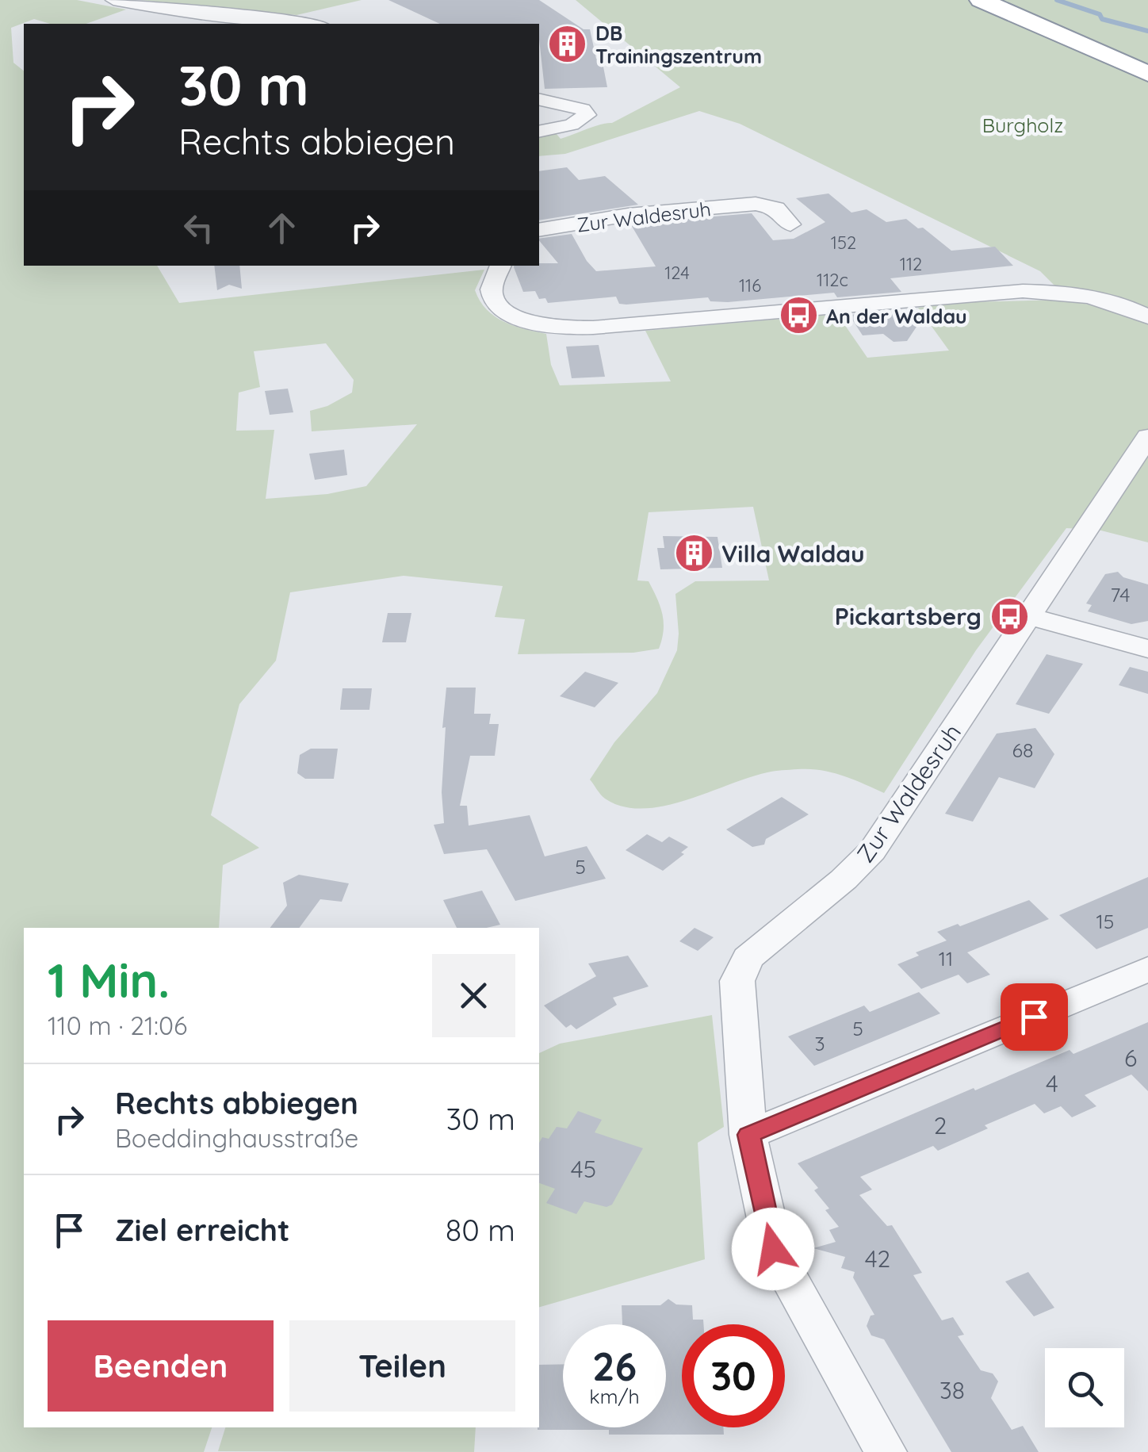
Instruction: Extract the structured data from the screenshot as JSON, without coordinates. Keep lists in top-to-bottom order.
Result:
{
  "streets": {
    "street": ["Zur Waldesruh"]
  },
  "parks": ["Burgholz"],
  "places": {
    "building": ["DB Trainingszentrum", "Villa Waldau"],
    "bus stop": ["An der Waldau", "Pickartsberg"]
  },
  "house_numbers": [
    "152",
    "112",
    "124",
    "112c",
    "116",
    "74",
    "68",
    "5",
    "15",
    "11",
    "5",
    "3",
    "6",
    "4",
    "2",
    "45",
    "42",
    "38"
  ],
  "page": {
    "turn": ["30 m", "Rechts abbiegen"],
    "heading": ["1 Min.", "110 m · 21:06"],
    "list": [
      {
        "name": "Rechts abbiegen",
        "note": "Boeddinghausstraße",
        "value": "30 m"
      },
      {
        "name": "Ziel erreicht",
        "value": "80 m"
      }
    ],
    "buttons": ["Beenden", "Teilen"],
    "speed": "26 km/h",
    "limit": "30"
  }
}
